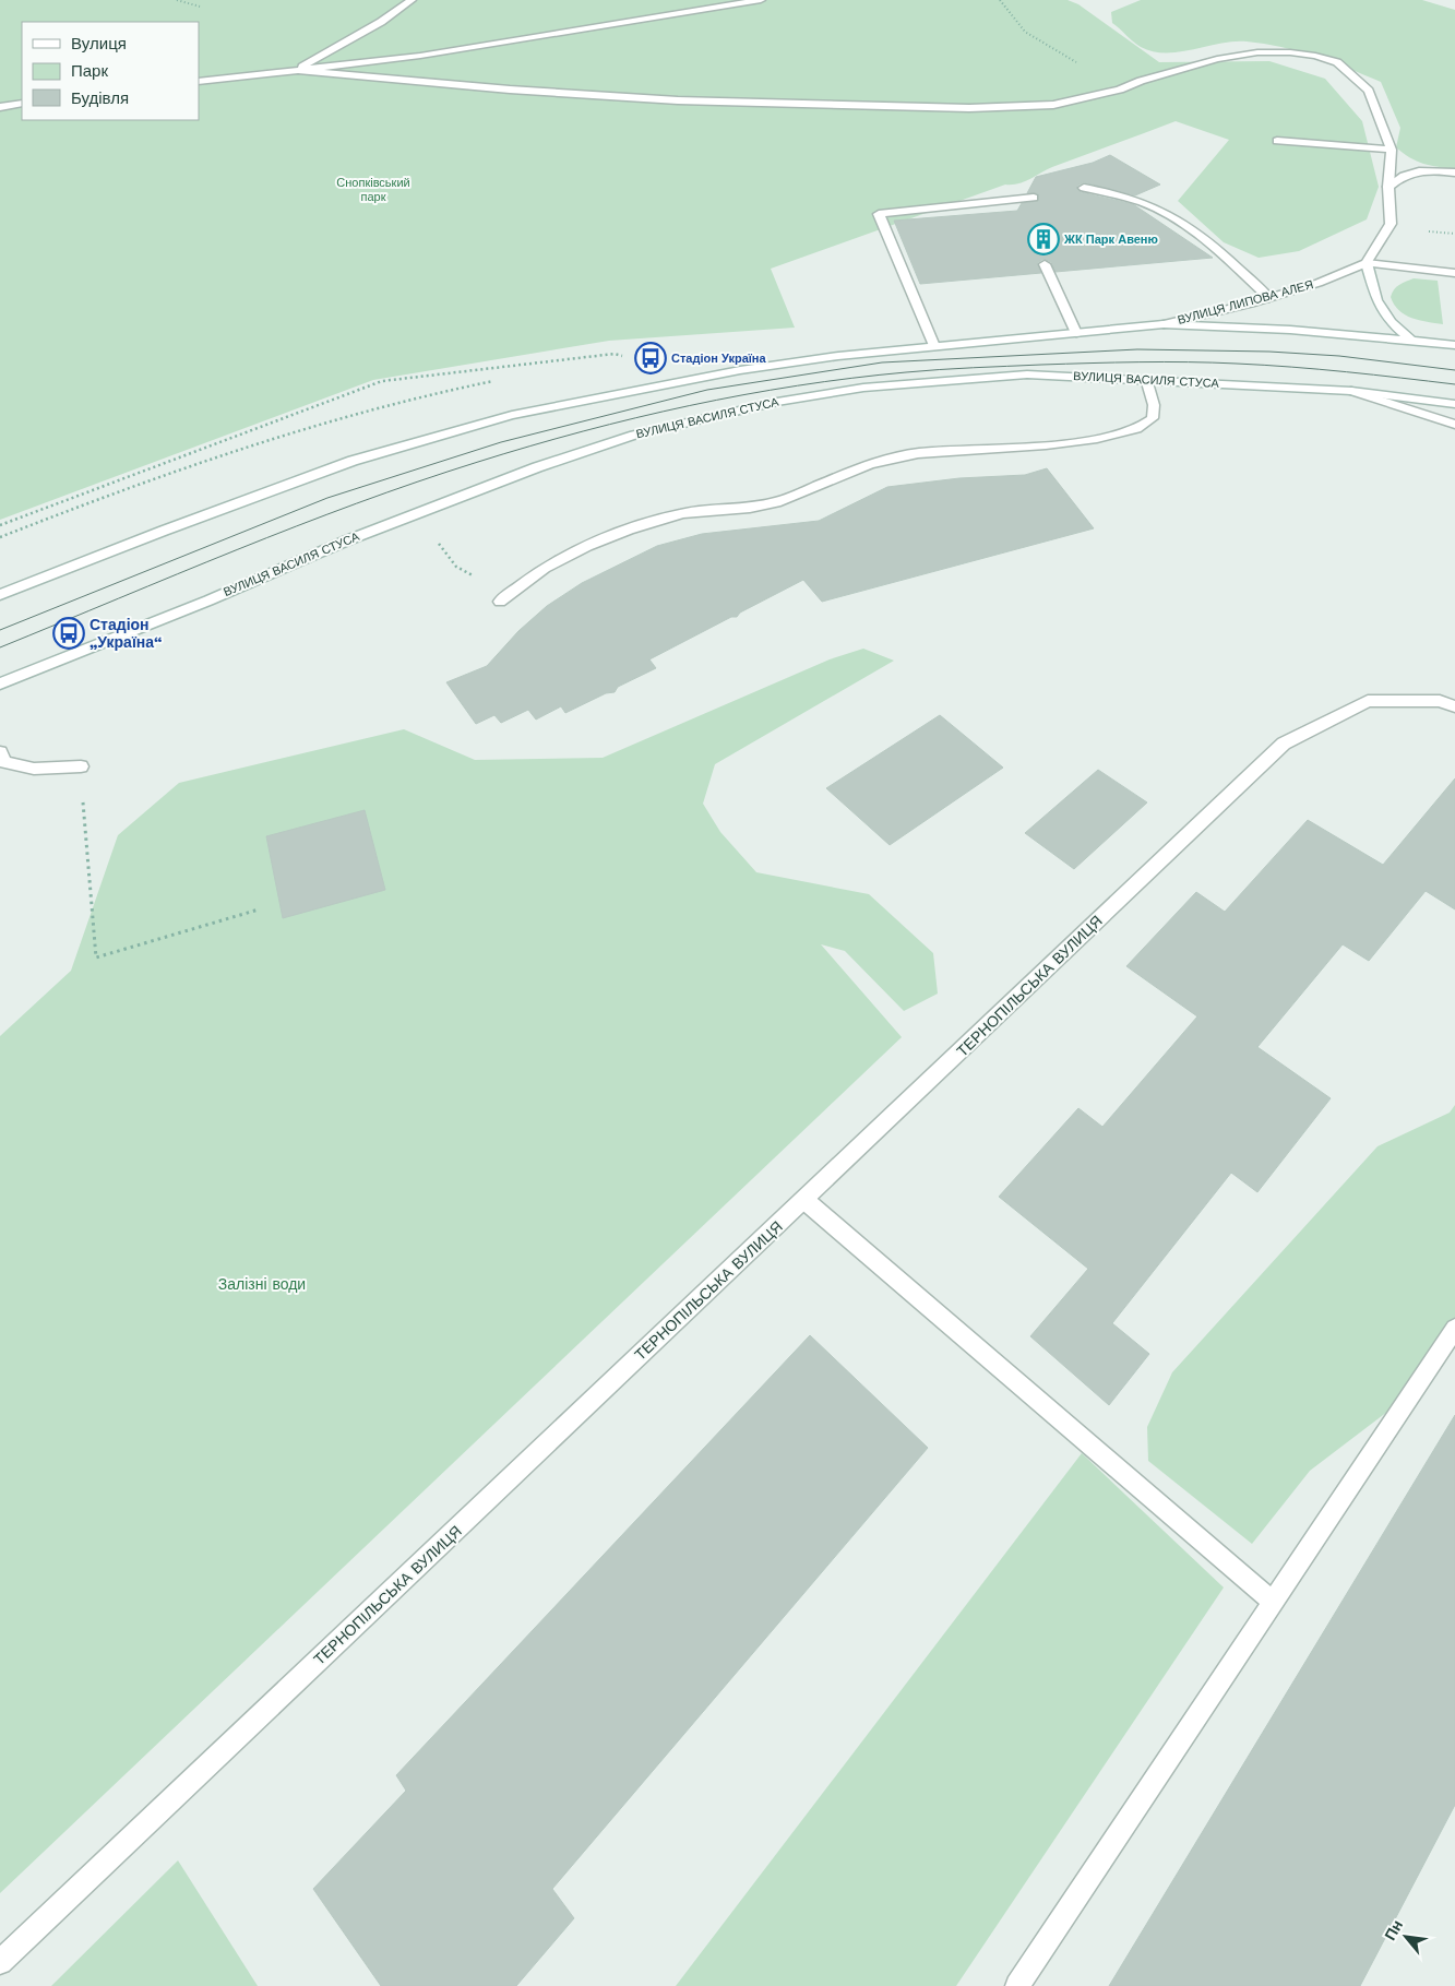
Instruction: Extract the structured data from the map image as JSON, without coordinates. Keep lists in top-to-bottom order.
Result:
{
  "streets": {
    "main road": ["ВУЛИЦЯ ЛИПОВА АЛЕЯ", "ВУЛИЦЯ ВАСИЛЯ СТУСА", "ТЕРНОПІЛЬСЬКА ВУЛИЦЯ"]
  },
  "parks": ["Снопківський парк", "Залізні води"],
  "places": {
    "building": ["ЖК Парк Авеню"],
    "bus stop": ["Стадіон Україна", "Стадіон „Україна“"]
  },
  "legend": ["Вулиця", "Парк", "Будівля"],
  "north": "top left"
}
